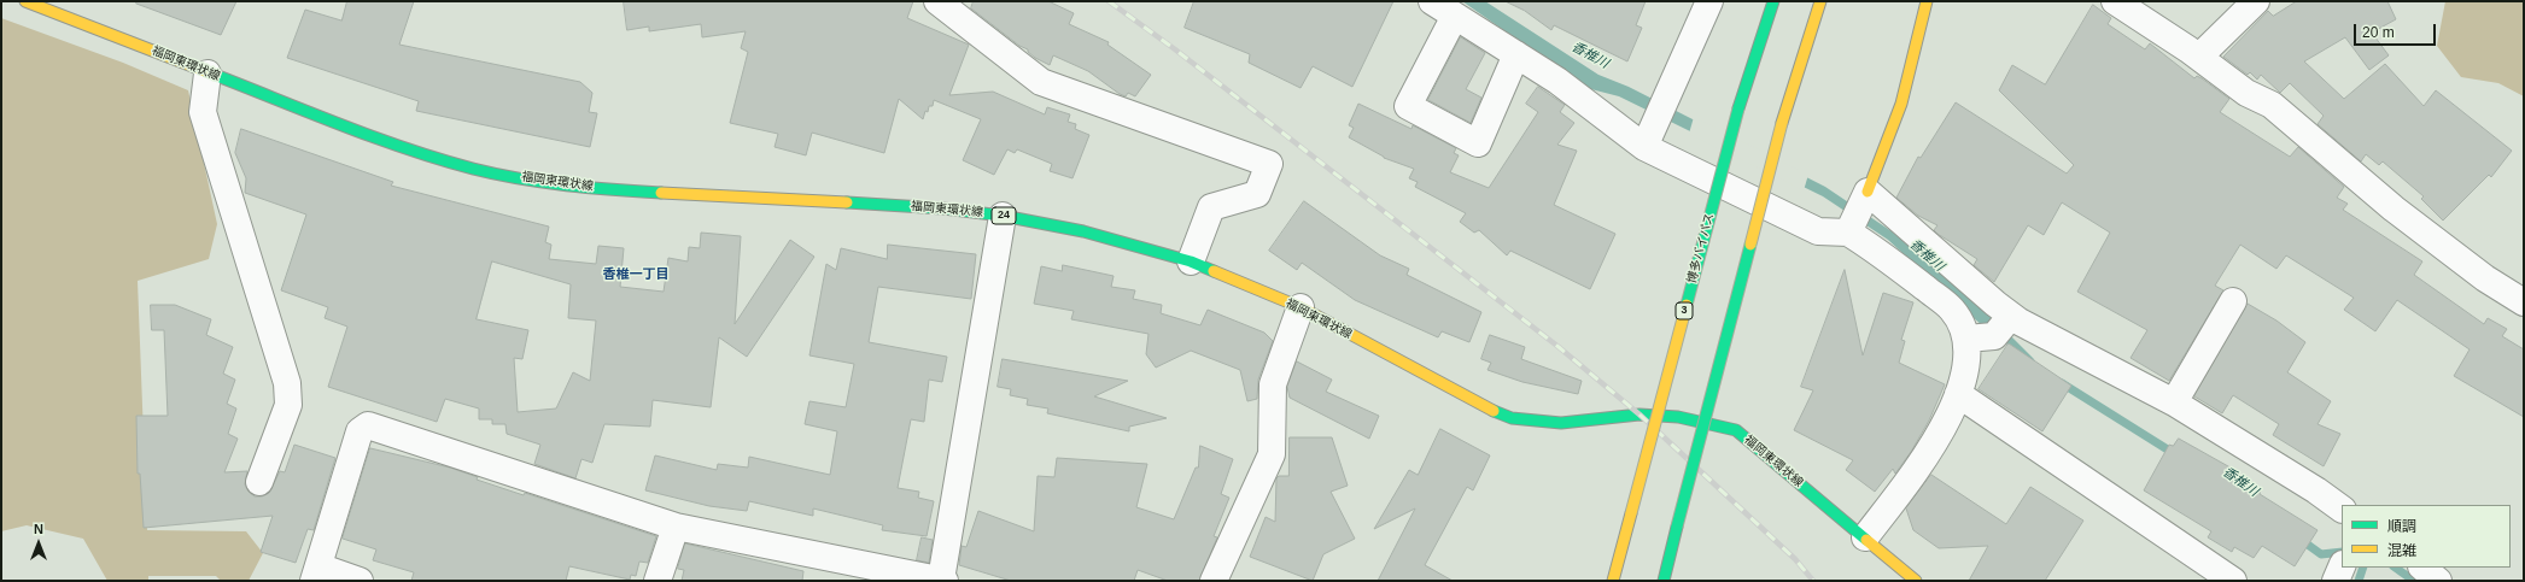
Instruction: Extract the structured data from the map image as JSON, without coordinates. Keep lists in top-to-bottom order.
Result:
{
  "streets": {
    "main road": [
      "福岡東環状線",
      "24",
      "博多バイパス",
      "3"
    ]
  },
  "districts": ["香椎一丁目"],
  "water": ["香椎川"],
  "legend": ["順調", "混雑"],
  "scale_bar": "20 m",
  "north": "top"
}
